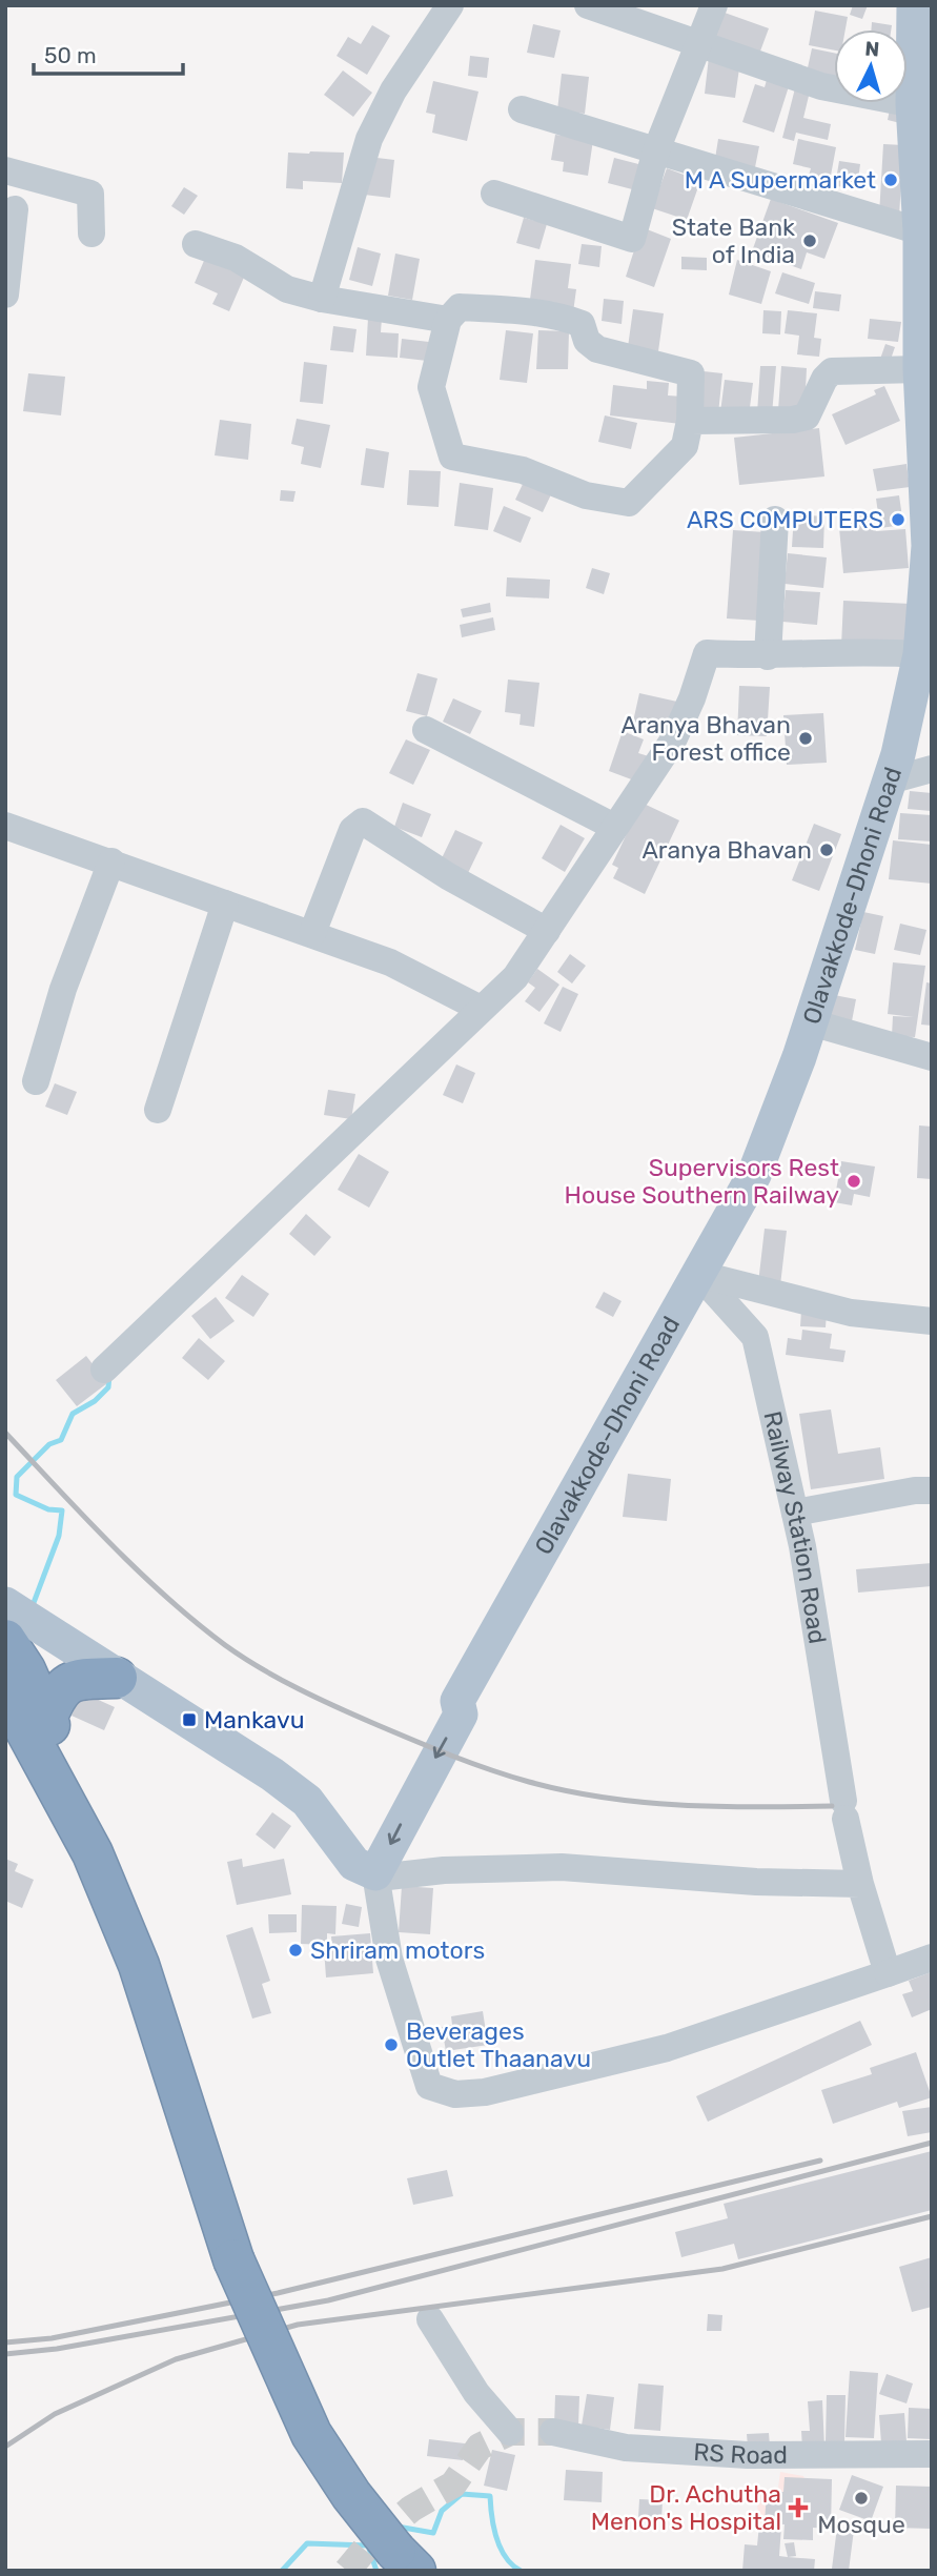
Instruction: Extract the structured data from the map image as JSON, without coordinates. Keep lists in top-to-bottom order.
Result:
{
  "streets": {
    "main road": ["Olavakkode-Dhoni Road"],
    "street": ["Railway Station Road", "RS Road"]
  },
  "crossings": [
    ["Olavakkode-Dhoni Road", "Railway Station Road"]
  ],
  "places": {
    "other": [
      "M A Supermarket",
      "State Bank of India",
      "ARS COMPUTERS",
      "Aranya Bhavan Forest office",
      "Aranya Bhavan",
      "Supervisors Rest House Southern Railway",
      "Shriram motors",
      "Beverages Outlet Thaanavu",
      "Mosque"
    ],
    "transit": ["Mankavu"],
    "health": ["Dr. Achutha Menon's Hospital"]
  },
  "scale_bar": "50 m",
  "north": "top"
}
